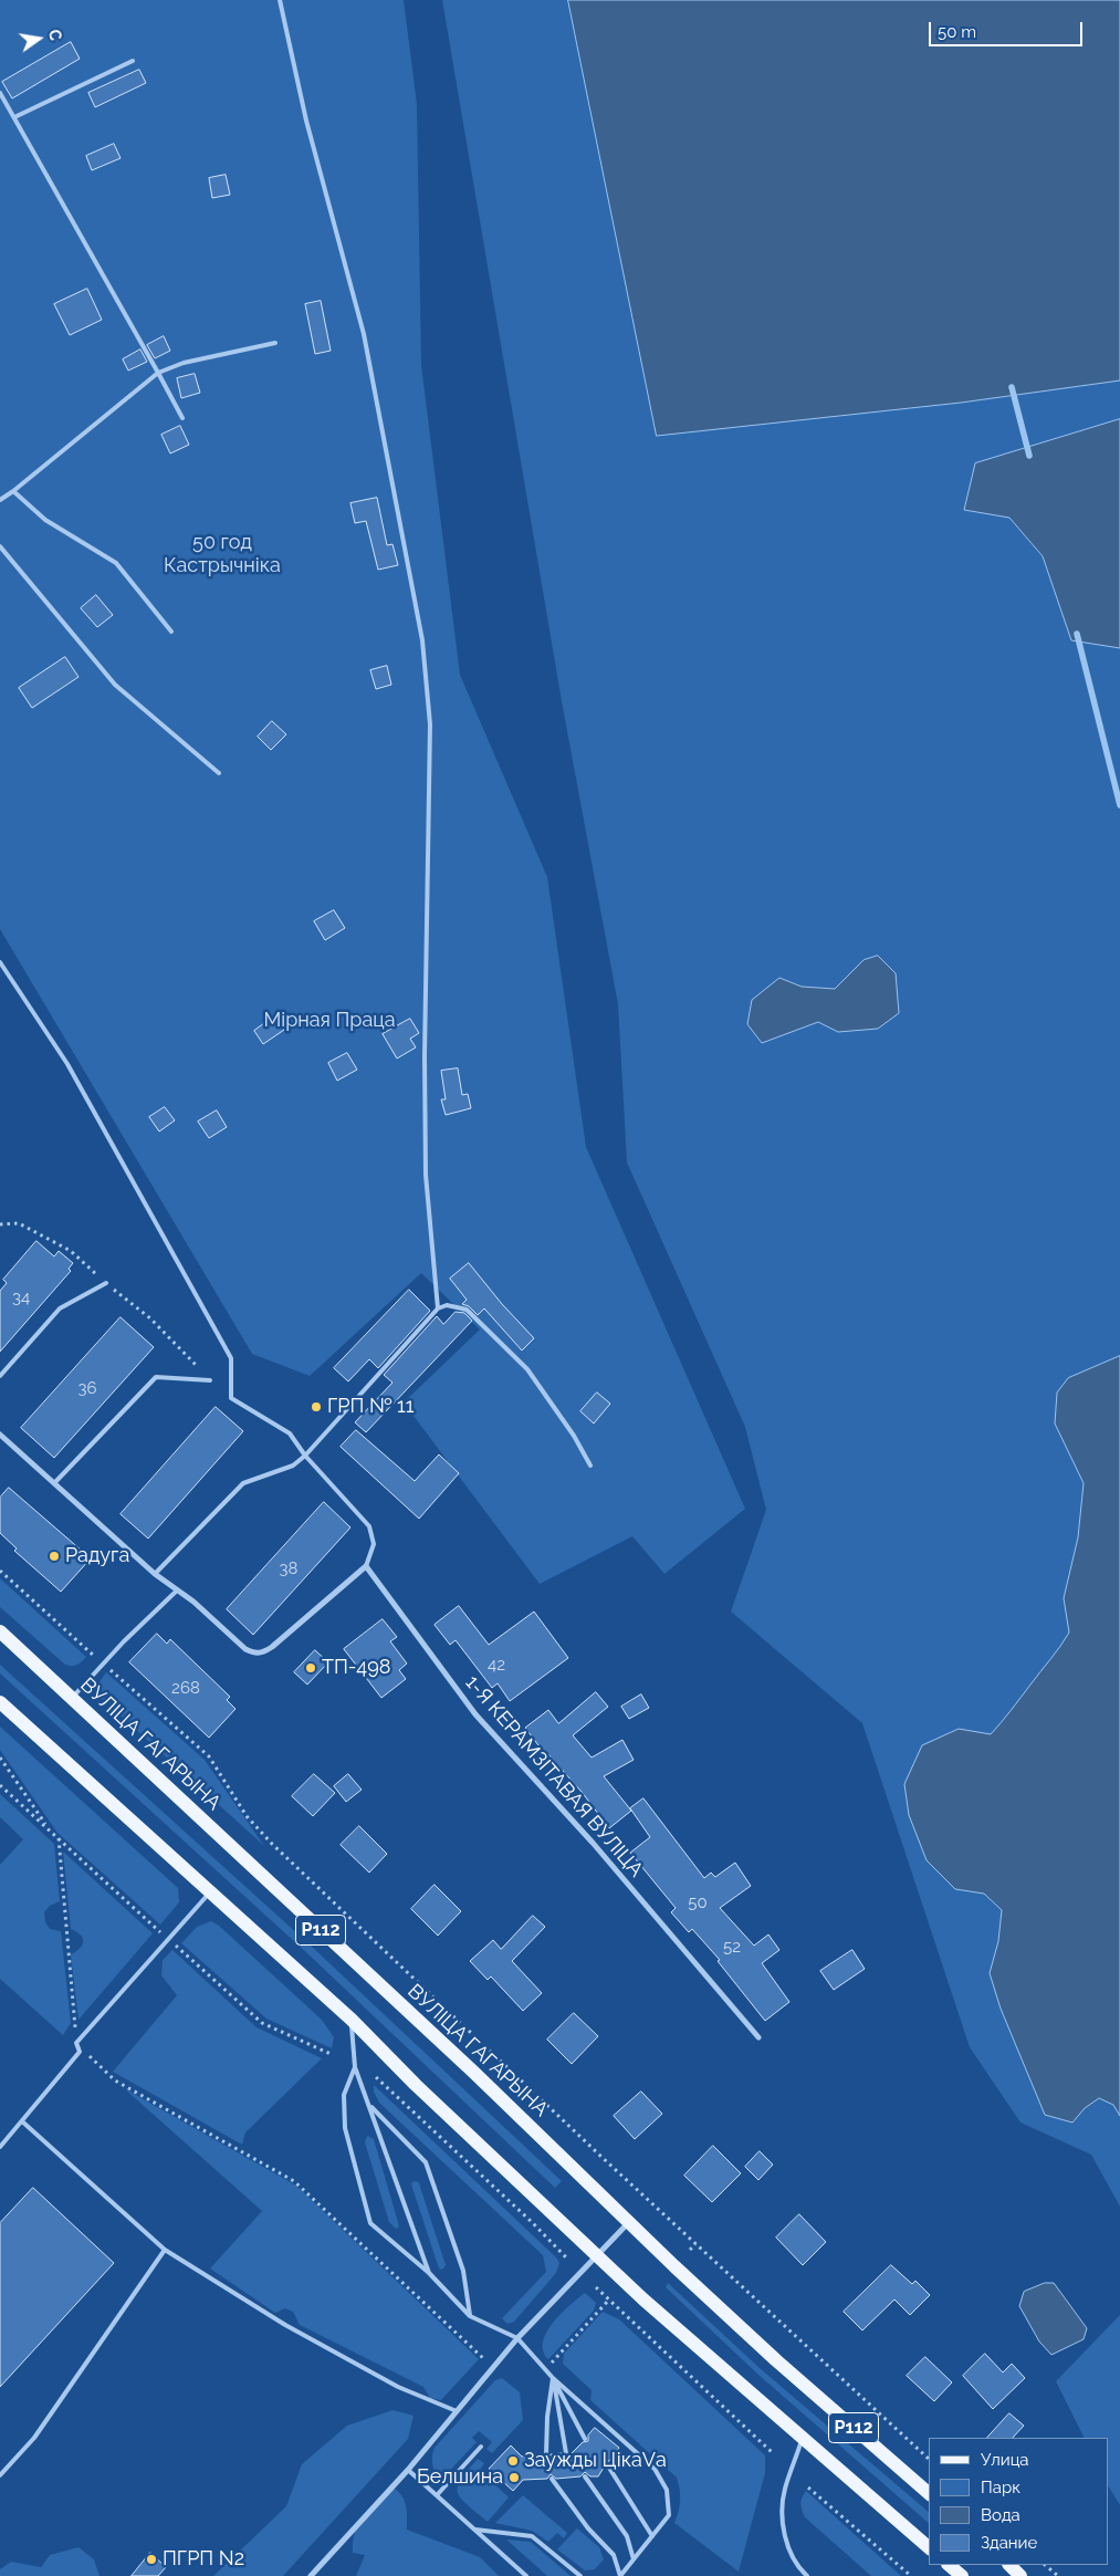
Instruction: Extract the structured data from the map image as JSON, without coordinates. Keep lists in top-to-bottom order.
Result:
{
  "streets": {
    "main road": ["ВУЛІЦА ГАГАРЫНА", "Р112"],
    "street": ["1-Я КЕРАМЗІТАВАЯ ВУЛІЦА"]
  },
  "parks": ["50 год Кастрычніка", "Мірная Праца"],
  "places": [
    "ГРП № 11",
    "Радуга",
    "ТП-498",
    "Заужды ЦікаVа",
    "Белшина",
    "ПГРП N2"
  ],
  "house_numbers": [
    "34",
    "36",
    "38",
    "42",
    "268",
    "50",
    "52"
  ],
  "legend": [
    "Улица",
    "Парк",
    "Вода",
    "Здание"
  ],
  "scale_bar": "50 m",
  "north": "right"
}
